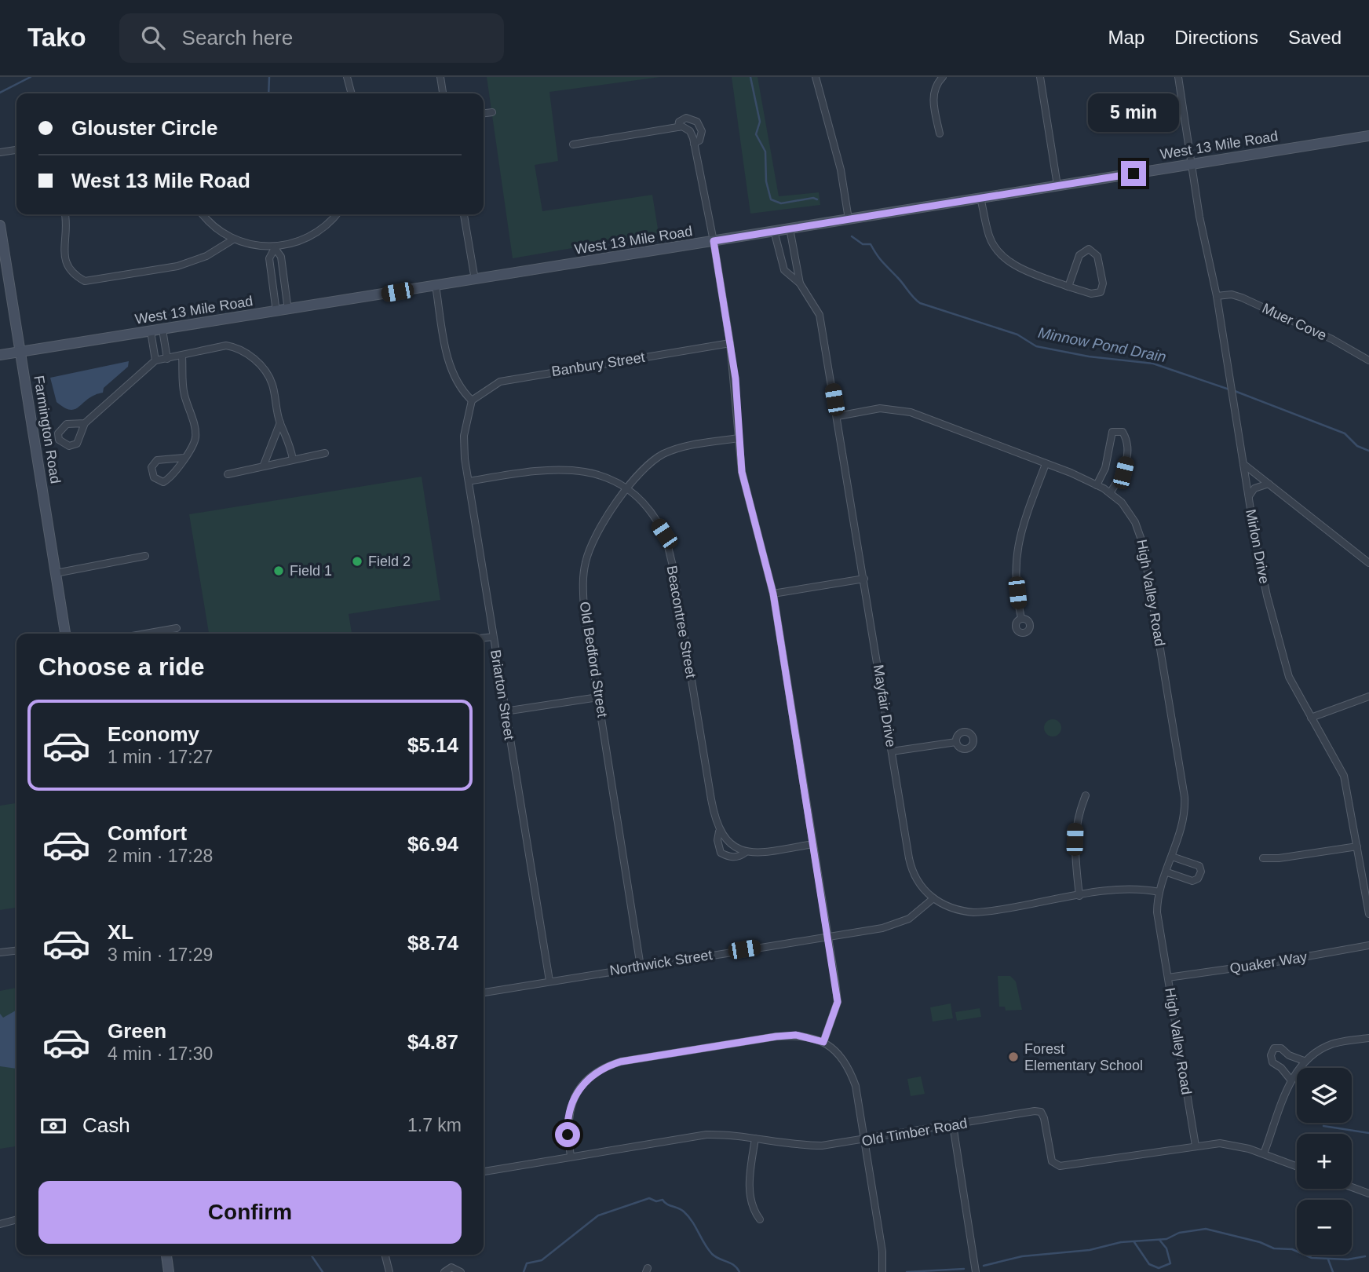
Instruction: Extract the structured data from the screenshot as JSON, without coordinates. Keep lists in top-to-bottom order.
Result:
{
  "streets": {
    "street": [
      "West 13 Mile Road",
      "Muer Cove",
      "Banbury Street",
      "Farmington Road",
      "Mirlon Drive",
      "High Valley Road",
      "Beacontree Street",
      "Old Bedford Street",
      "Briarton Street",
      "Mayfair Drive",
      "Northwick Street",
      "Quaker Way",
      "Old Timber Road"
    ]
  },
  "crossings": [
    ["West 13 Mile Road", "Farmington Road"],
    ["West 13 Mile Road", "Mirlon Drive"],
    ["West 13 Mile Road", "Mayfair Drive"],
    ["Muer Cove", "Mirlon Drive"],
    ["Banbury Street", "Briarton Street"],
    ["High Valley Road", "Mayfair Drive"],
    ["High Valley Road", "Quaker Way"],
    ["High Valley Road", "Old Timber Road"],
    ["Beacontree Street", "Old Bedford Street"],
    ["Beacontree Street", "Briarton Street"],
    ["Old Bedford Street", "Northwick Street"],
    ["Briarton Street", "Northwick Street"],
    ["Mayfair Drive", "Northwick Street"]
  ],
  "water": ["Minnow Pond Drain"],
  "places": ["Field 2", "Field 1", "Forest Elementary School"],
  "page": {
    "header": "Tako",
    "search": "Search here",
    "nav": ["Map", "Directions", "Saved"],
    "bubble": "5 min",
    "banner": ["Glouster Circle", "West 13 Mile Road"],
    "heading": "Choose a ride",
    "list": [
      {
        "name": "Economy",
        "note": "1 min · 17:27",
        "value": "$5.14"
      },
      {
        "name": "Comfort",
        "note": "2 min · 17:28",
        "value": "$6.94"
      },
      {
        "name": "XL",
        "note": "3 min · 17:29",
        "value": "$8.74"
      },
      {
        "name": "Green",
        "note": "4 min · 17:30",
        "value": "$4.87"
      }
    ],
    "map_buttons": ["+", "−"],
    "pay": ["Cash", "1.7 km"],
    "buttons": "Confirm"
  }
}
